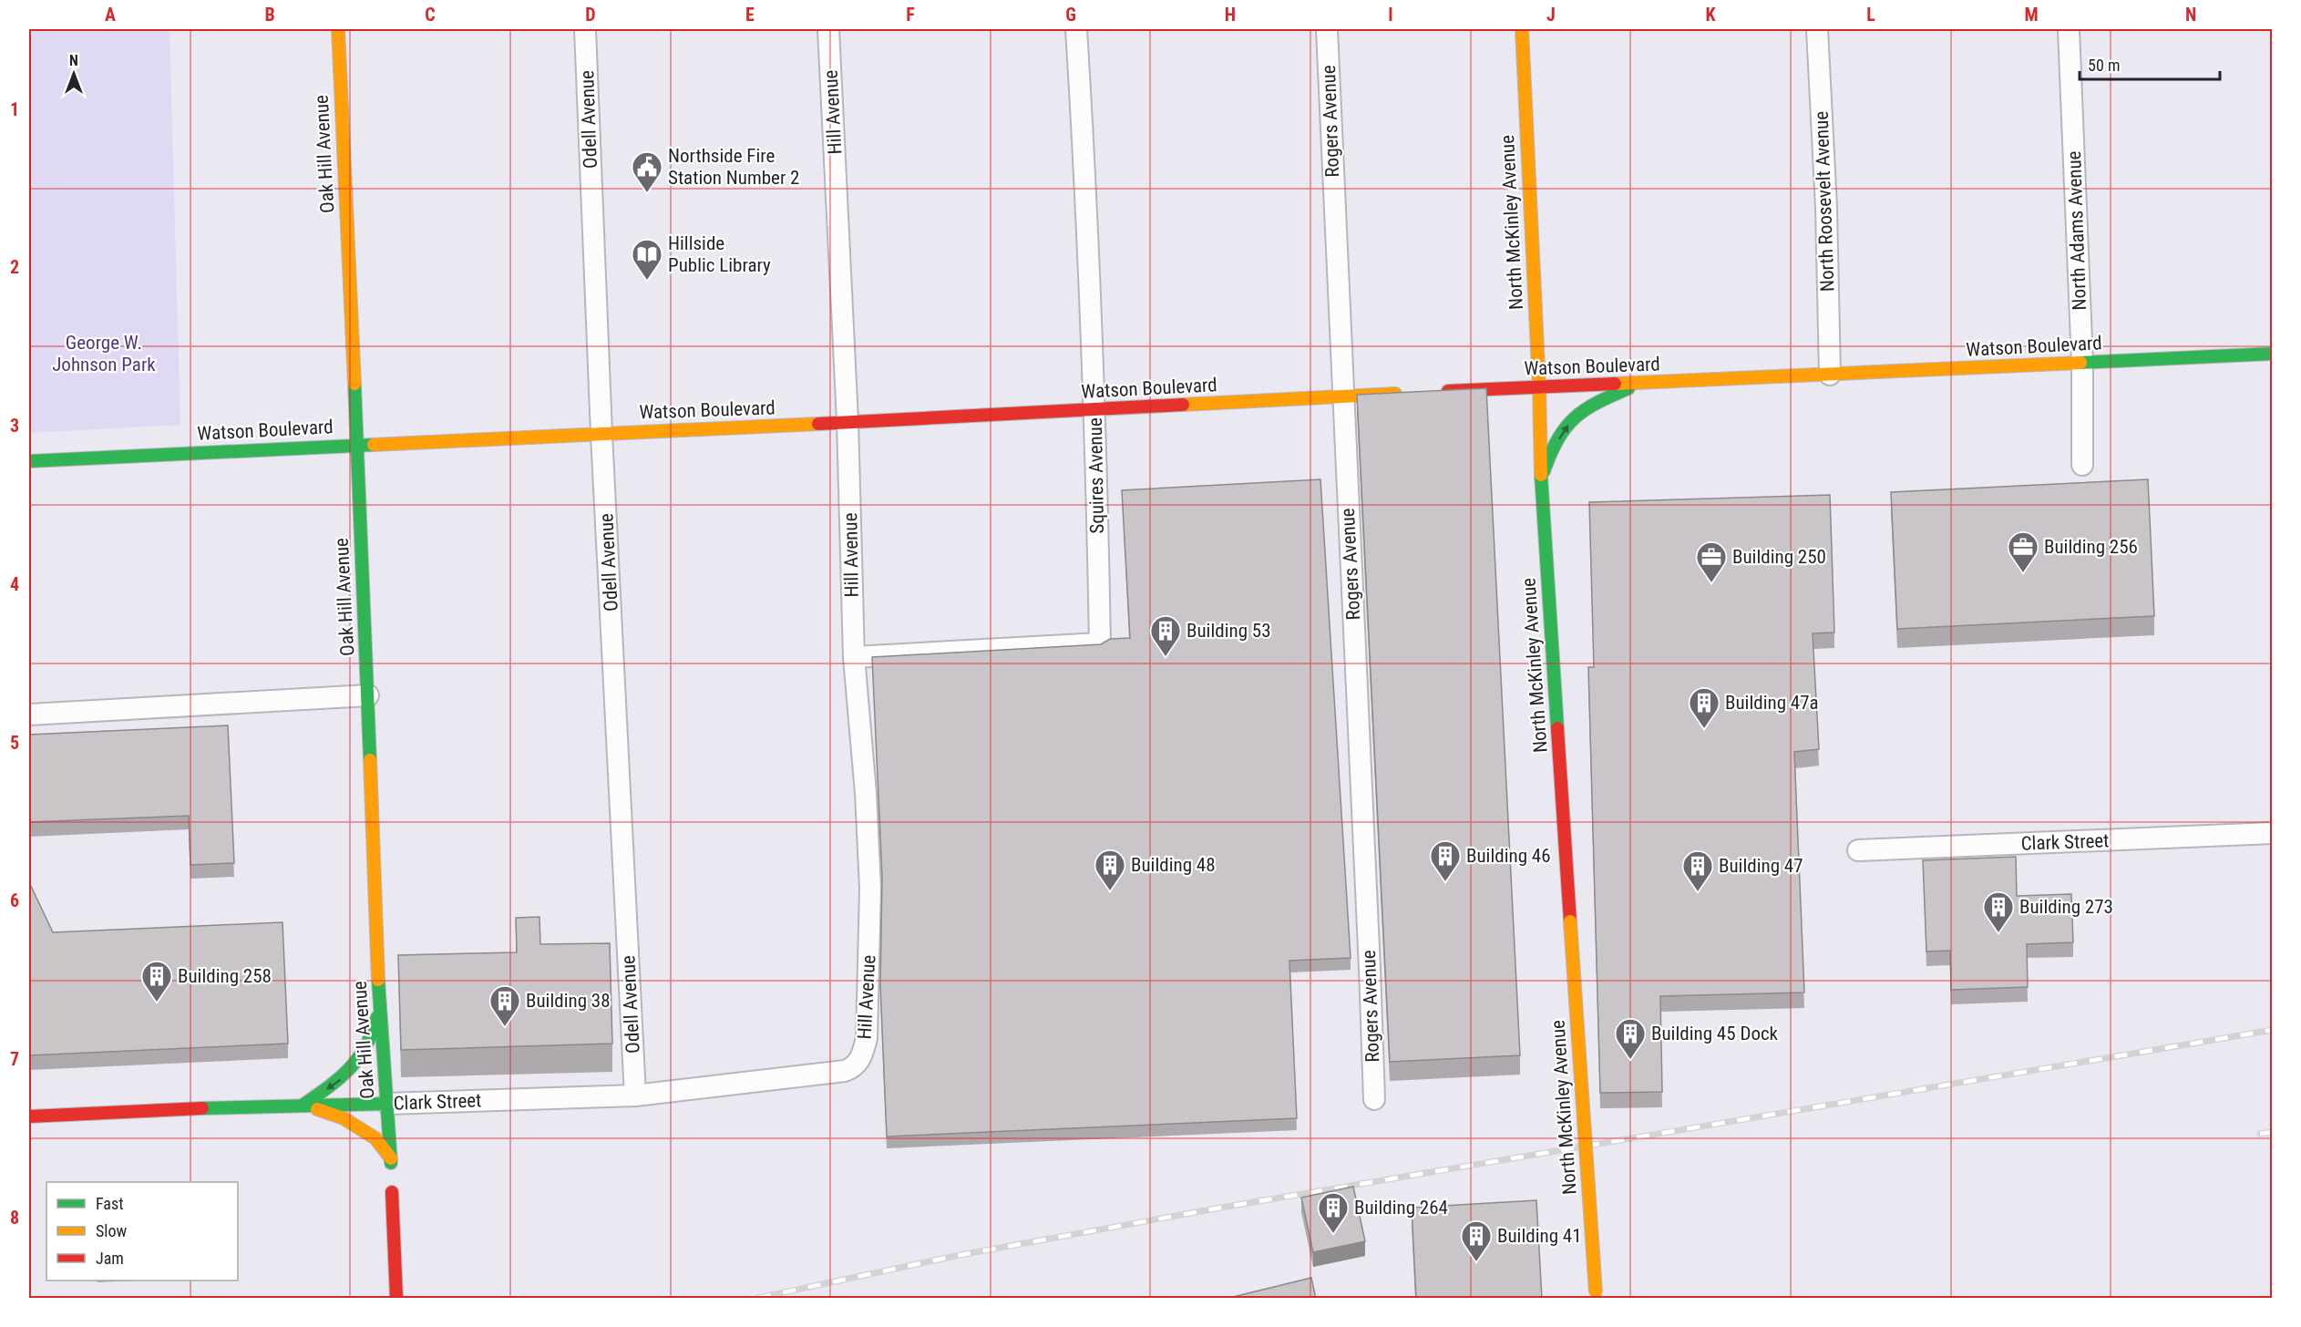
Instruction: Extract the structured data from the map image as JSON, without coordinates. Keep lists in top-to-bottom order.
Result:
{
  "streets": {
    "street": [
      "Hill Avenue",
      "Odell Avenue",
      "Rogers Avenue",
      "Oak Hill Avenue",
      "North Roosevelt Avenue",
      "North McKinley Avenue",
      "North Adams Avenue",
      "Watson Boulevard",
      "Squires Avenue",
      "Clark Street"
    ]
  },
  "crossings": [
    ["Hill Avenue", "Watson Boulevard"],
    ["Hill Avenue", "Squires Avenue"],
    ["Hill Avenue", "Clark Street"],
    ["Odell Avenue", "Watson Boulevard"],
    ["Odell Avenue", "Clark Street"],
    ["Rogers Avenue", "Watson Boulevard"],
    ["Oak Hill Avenue", "Watson Boulevard"],
    ["Oak Hill Avenue", "Clark Street"],
    ["North Roosevelt Avenue", "Watson Boulevard"],
    ["North McKinley Avenue", "Watson Boulevard"],
    ["North Adams Avenue", "Watson Boulevard"],
    ["Watson Boulevard", "Squires Avenue"]
  ],
  "parks": ["George W. Johnson Park"],
  "places": {
    "public building": ["Northside Fire Station Number 2"],
    "library": ["Hillside Public Library"],
    "office": ["Building 256", "Building 250"],
    "building": [
      "Building 53",
      "Building 47a",
      "Building 46",
      "Building 48",
      "Building 47",
      "Building 273",
      "Building 258",
      "Building 38",
      "Building 45 Dock",
      "Building 264",
      "Building 41"
    ]
  },
  "legend": ["Fast", "Slow", "Jam"],
  "scale_bar": "50 m",
  "north": "top",
  "grid": {
    "columns": [
      "A",
      "B",
      "C",
      "D",
      "E",
      "F",
      "G",
      "H",
      "I",
      "J",
      "K",
      "L",
      "M",
      "N"
    ],
    "rows": [
      "1",
      "2",
      "3",
      "4",
      "5",
      "6",
      "7",
      "8"
    ]
  }
}
